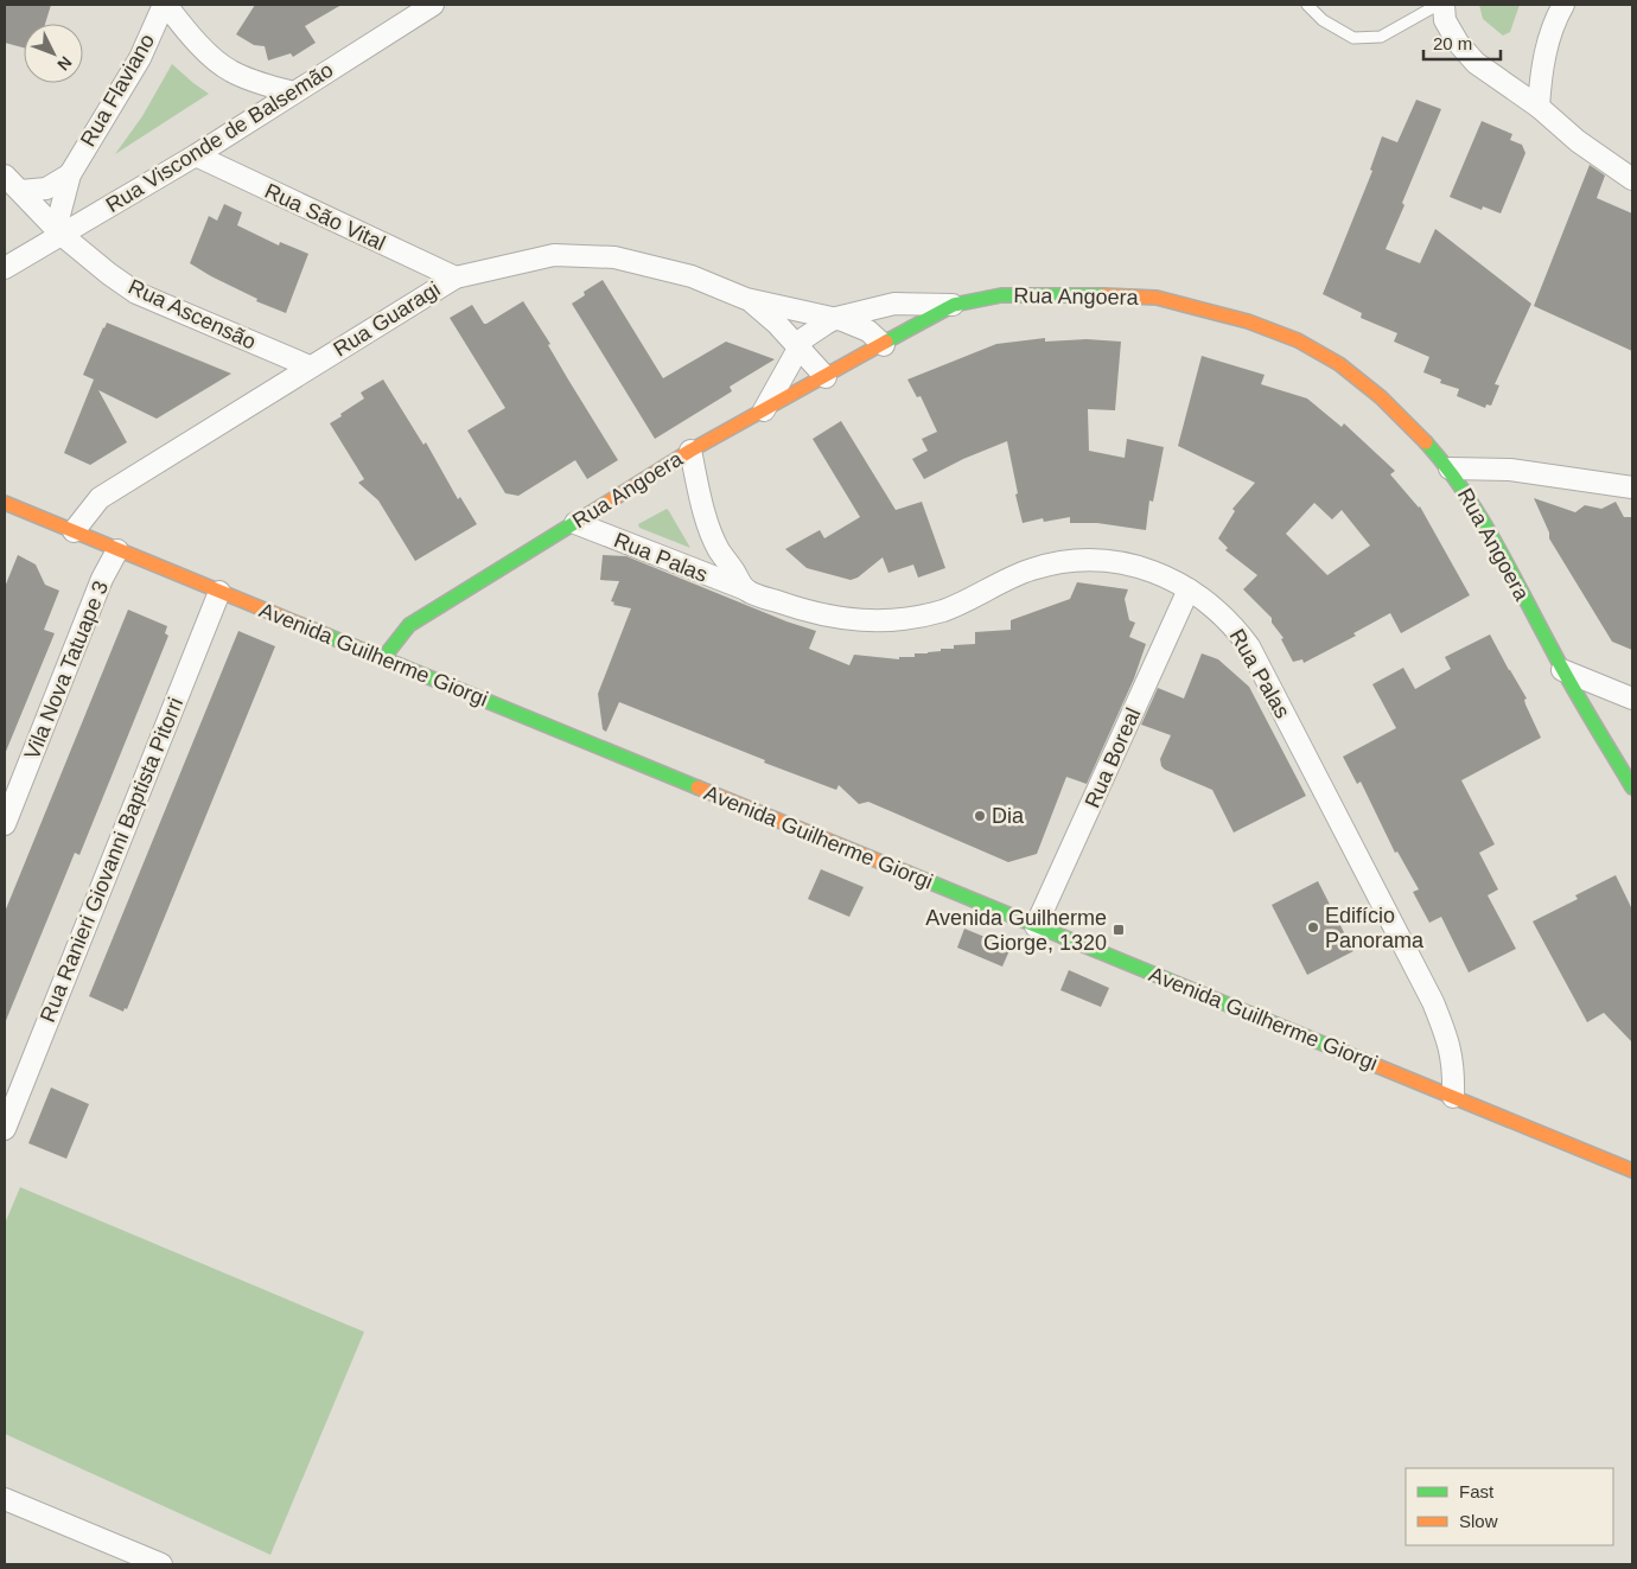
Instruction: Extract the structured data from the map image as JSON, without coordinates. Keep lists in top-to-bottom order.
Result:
{
  "streets": {
    "street": [
      "Rua Flaviano",
      "Rua Visconde de Balsemão",
      "Rua São Vital",
      "Rua Angoera",
      "Rua Ascensão",
      "Rua Guaragi",
      "Rua Palas",
      "Avenida Guilherme Giorgi",
      "Vila Nova Tatuape 3",
      "Rua Boreal",
      "Rua Ranieri Giovanni Baptista Pitorri"
    ]
  },
  "crossings": [
    ["Rua Flaviano", "Rua Visconde de Balsemão"],
    ["Rua Flaviano", "Rua Ascensão"],
    ["Rua Visconde de Balsemão", "Rua São Vital"],
    ["Rua Visconde de Balsemão", "Rua Ascensão"],
    ["Rua São Vital", "Rua Guaragi"],
    ["Rua Angoera", "Rua Guaragi"],
    ["Rua Angoera", "Rua Palas"],
    ["Rua Angoera", "Avenida Guilherme Giorgi"],
    ["Rua Ascensão", "Rua Guaragi"],
    ["Rua Guaragi", "Avenida Guilherme Giorgi"],
    ["Rua Palas", "Avenida Guilherme Giorgi"],
    ["Rua Palas", "Rua Boreal"],
    ["Avenida Guilherme Giorgi", "Vila Nova Tatuape 3"],
    ["Avenida Guilherme Giorgi", "Rua Boreal"],
    ["Avenida Guilherme Giorgi", "Rua Ranieri Giovanni Baptista Pitorri"]
  ],
  "places": {
    "other": ["Dia", "Edifício Panorama"],
    "transit": ["Avenida Guilherme Giorge, 1320"]
  },
  "legend": ["Fast", "Slow"],
  "scale_bar": "20 m",
  "north": "bottom right"
}
